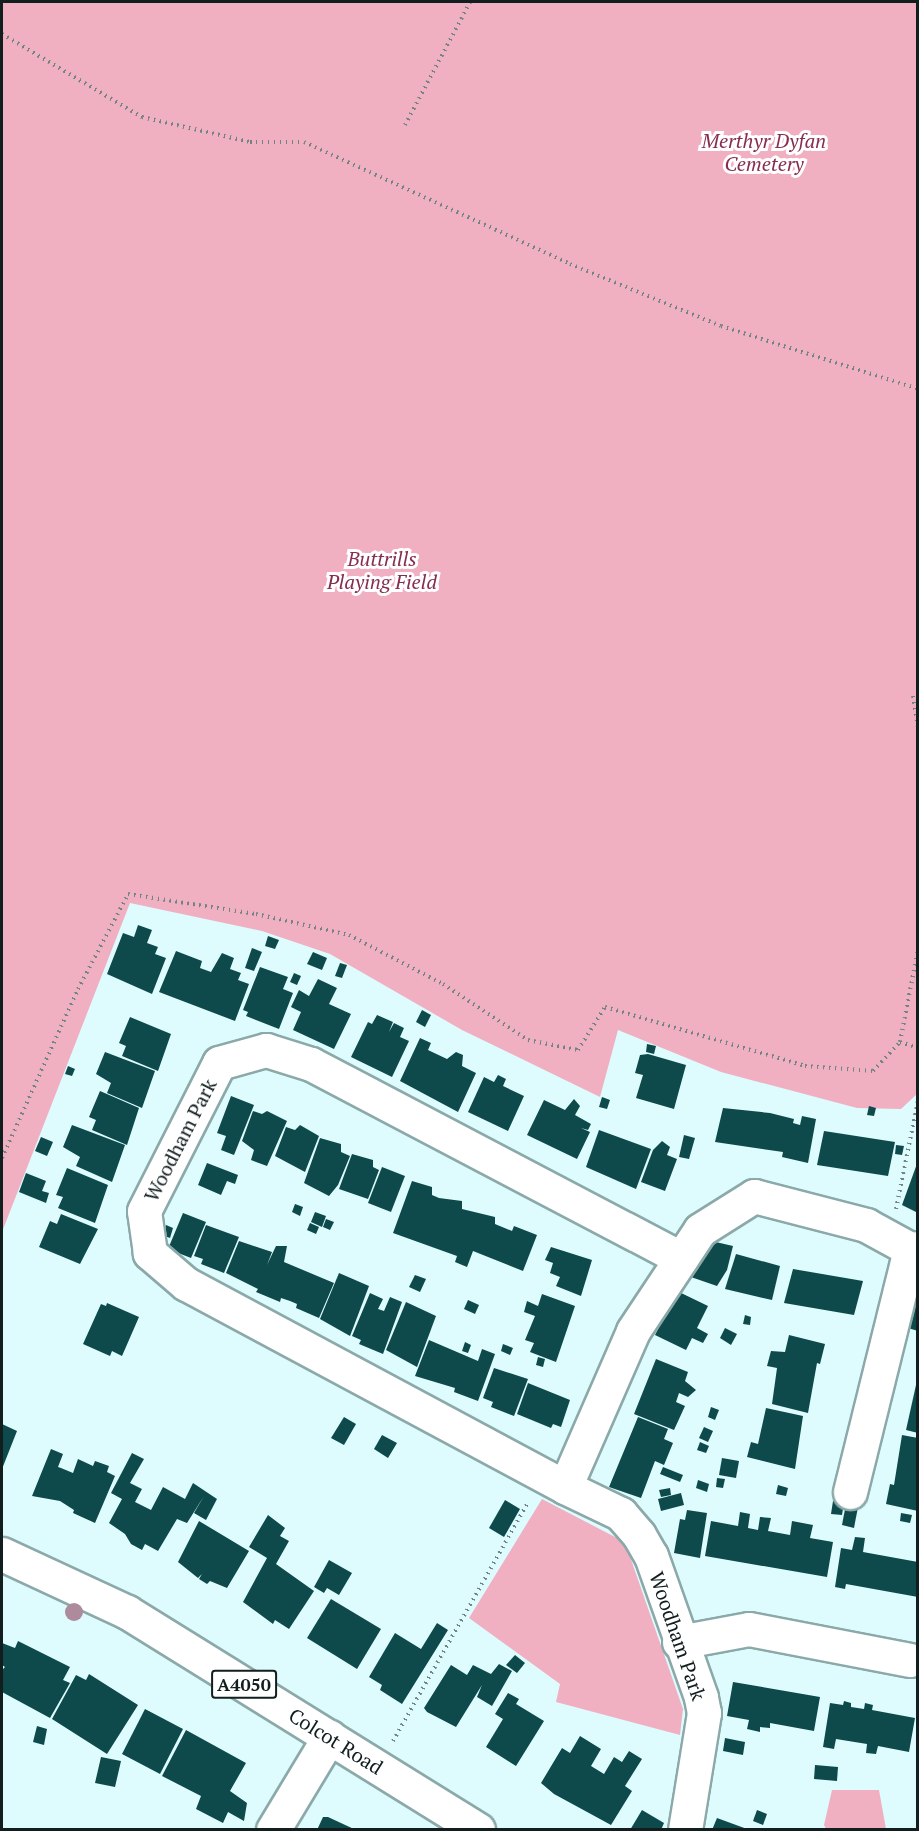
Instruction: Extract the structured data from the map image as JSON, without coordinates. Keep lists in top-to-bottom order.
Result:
{
  "streets": {
    "street": ["Woodham Park", "A4050", "Colcot Road"]
  },
  "parks": ["Merthyr Dyfan Cemetery", "Buttrills Playing Field"]
}
